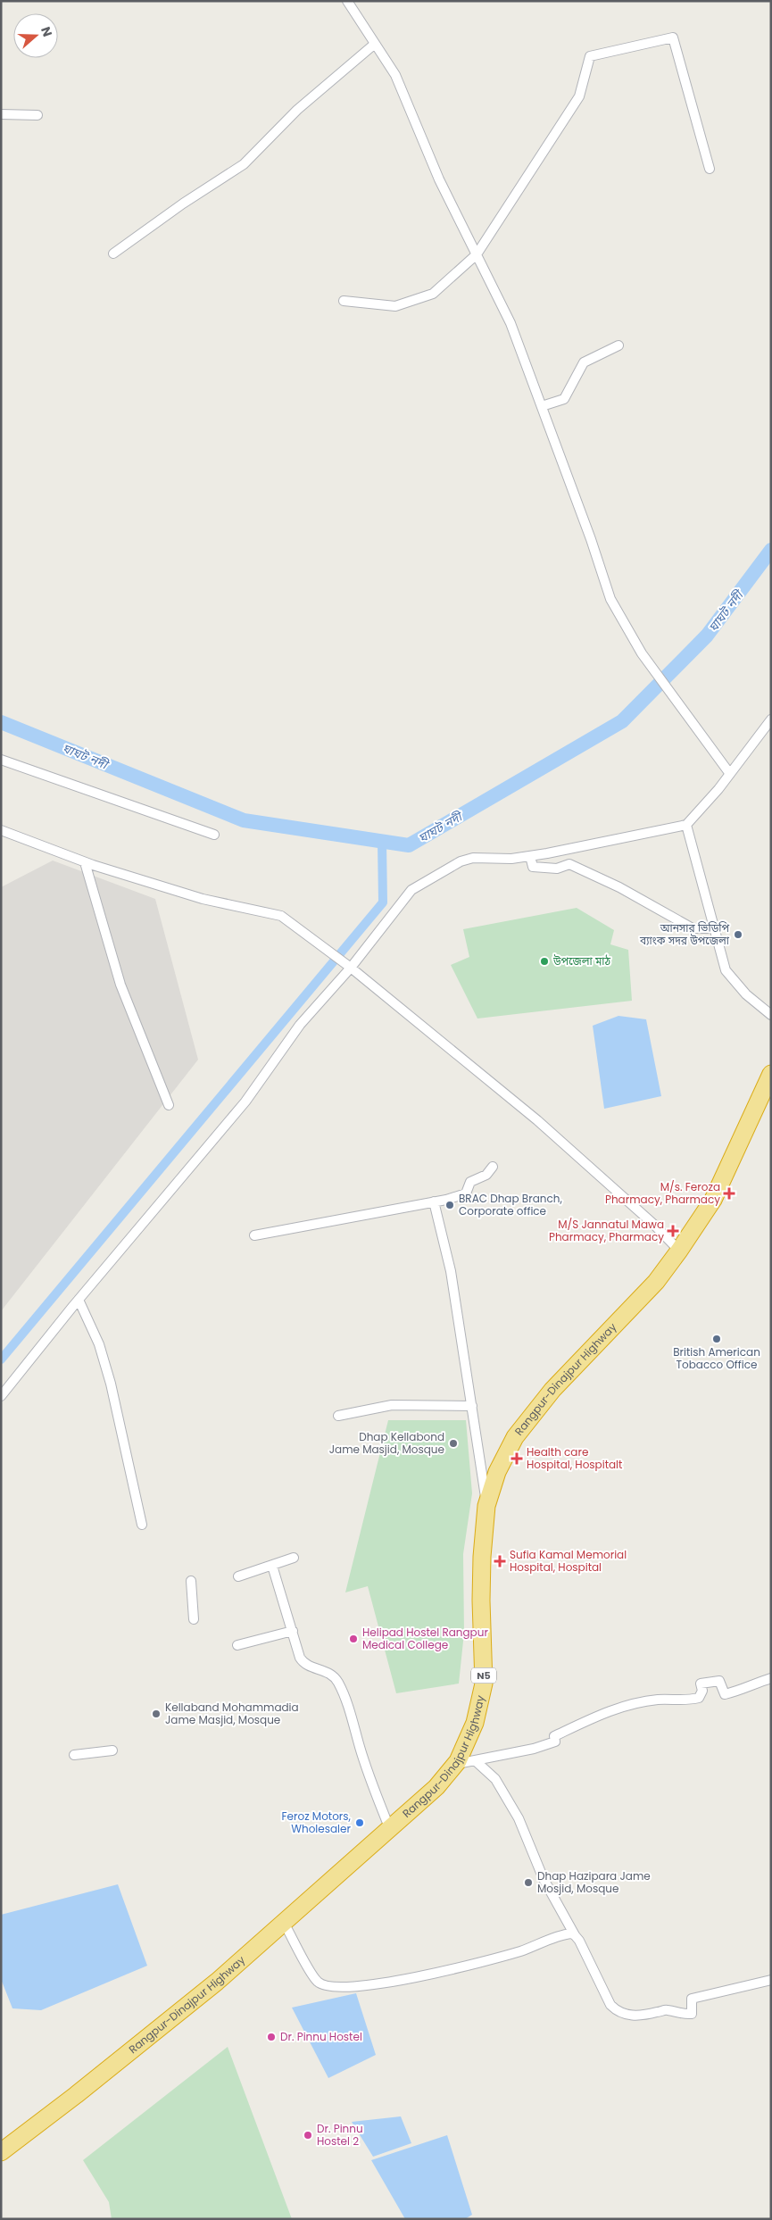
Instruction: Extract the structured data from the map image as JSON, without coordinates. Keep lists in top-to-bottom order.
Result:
{
  "streets": {
    "highway": ["Rangpur-Dinajpur Highway", "N5"]
  },
  "water": ["ঘাঘট নদী"],
  "places": {
    "other": [
      "আনসার ভিডিপি ব্যাংক সদর উপজেলা",
      "উপজেলা মাঠ",
      "BRAC Dhap Branch, Corporate office",
      "British American Tobacco Office",
      "Dhap Kellabond Jame Masjid, Mosque",
      "Helipad Hostel Rangpur Medical College",
      "Kellaband Mohammadia Jame Masjid, Mosque",
      "Feroz Motors, Wholesaler",
      "Dhap Hazipara Jame Mosjid, Mosque",
      "Dr. Pinnu Hostel",
      "Dr. Pinnu Hostel 2"
    ],
    "health": [
      "M/s. Feroza Pharmacy, Pharmacy",
      "M/S Jannatul Mawa Pharmacy, Pharmacy",
      "Health care Hospital, Hospitalt",
      "Sufia Kamal Memorial Hospital, Hospital"
    ]
  },
  "north": "right"
}
